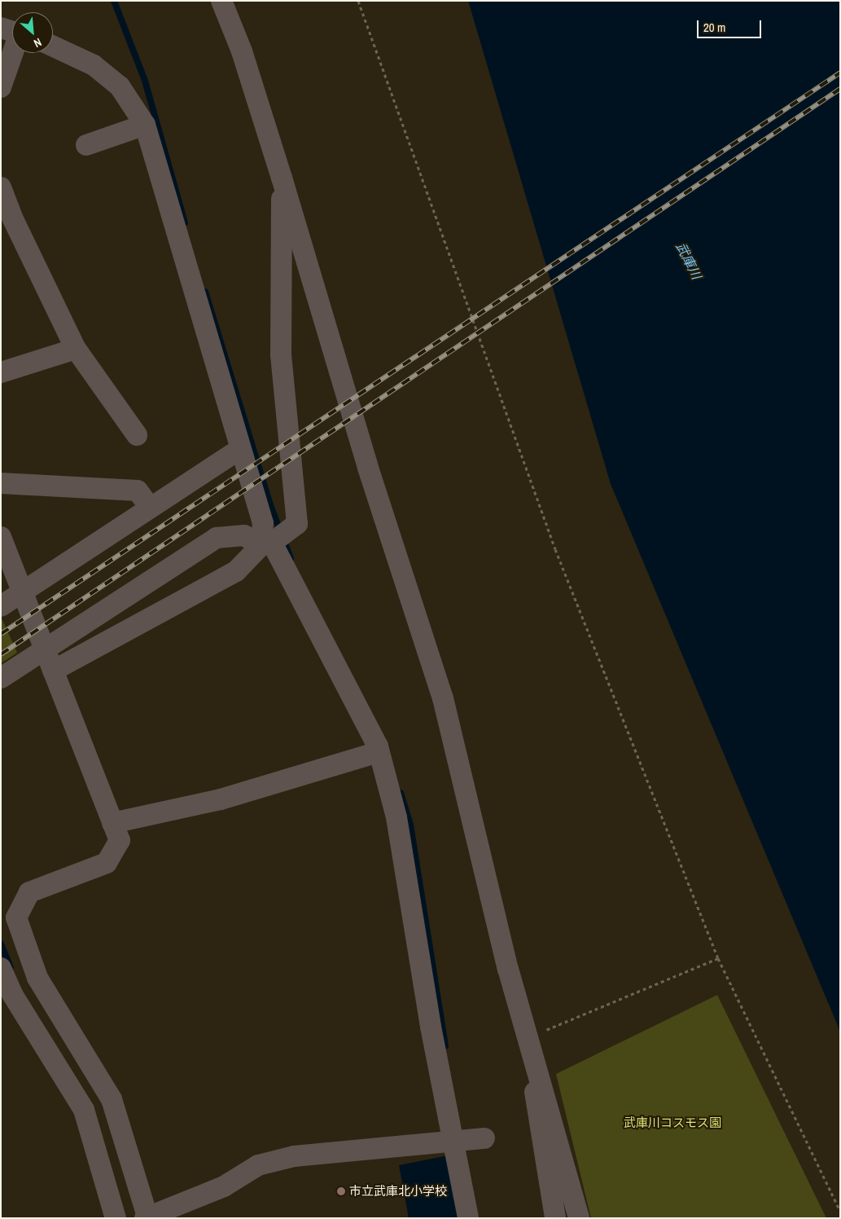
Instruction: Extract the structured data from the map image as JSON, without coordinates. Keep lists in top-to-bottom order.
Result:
{
  "water": ["武庫川"],
  "parks": ["武庫川コスモス園"],
  "places": ["市立武庫北小学校"],
  "scale_bar": "20 m",
  "north": "bottom right"
}
